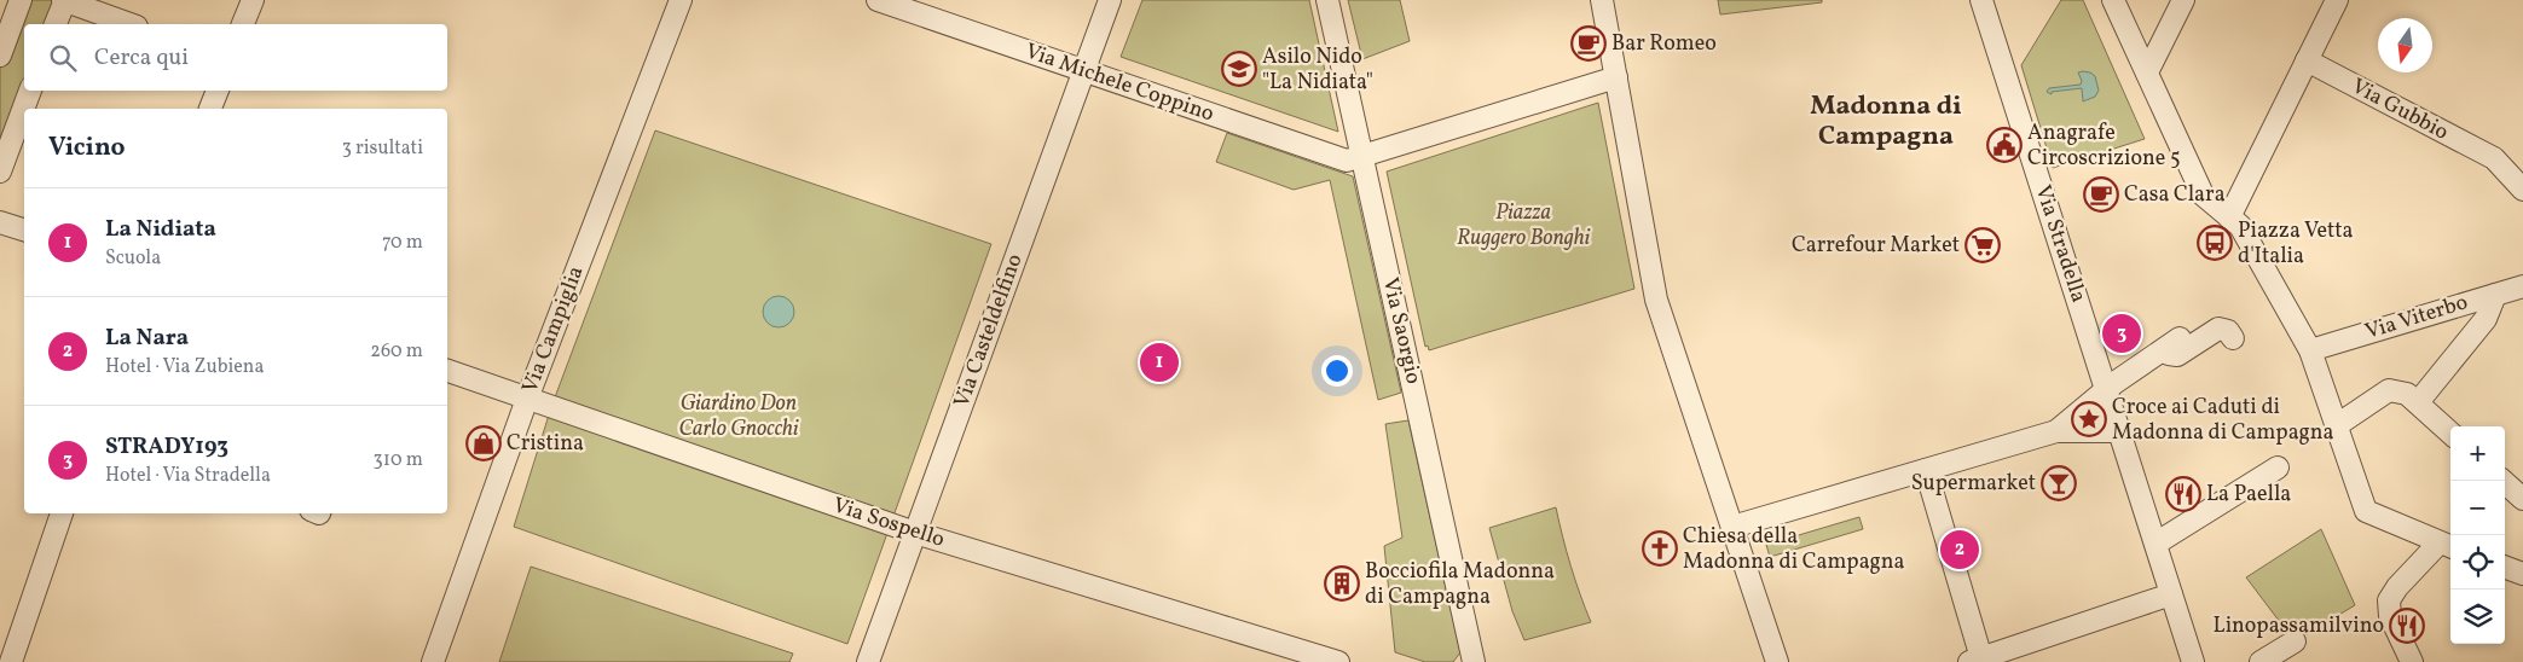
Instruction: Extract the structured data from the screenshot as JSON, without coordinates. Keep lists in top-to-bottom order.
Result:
{
  "streets": {
    "street": [
      "Via Michele Coppino",
      "Via Gubbio",
      "Via Stradella",
      "Via Viterbo",
      "Via Campiglia",
      "Via Casteldelfino",
      "Via Saorgio",
      "Via Sospello"
    ]
  },
  "crossings": [
    ["Via Michele Coppino", "Via Casteldelfino"],
    ["Via Michele Coppino", "Via Saorgio"],
    ["Via Campiglia", "Via Sospello"],
    ["Via Casteldelfino", "Via Sospello"]
  ],
  "districts": ["Madonna di Campagna"],
  "parks": ["Piazza Ruggero Bonghi", "Giardino Don Carlo Gnocchi"],
  "places": {
    "cafe": ["Bar Romeo", "Casa Clara"],
    "school or university": ["Asilo Nido \"La Nidiata\""],
    "public building": ["Anagrafe Circoscrizione 5"],
    "bus stop": ["Piazza Vetta d'Italia"],
    "supermarket": ["Carrefour Market"],
    "place": ["Croce ai Caduti di Madonna di Campagna"],
    "shop": ["Cristina"],
    "bar": ["Supermarket"],
    "restaurant": ["La Paella", "Linopassamilvino"],
    "church": ["Chiesa della Madonna di Campagna"],
    "building": ["Bocciofila Madonna di Campagna"]
  },
  "north": "bottom",
  "page": {
    "search": "Cerca qui",
    "heading": ["Vicino", "3 risultati"],
    "list": [
      {
        "mark": "1",
        "name": "La Nidiata",
        "note": "Scuola",
        "value": "70 m"
      },
      {
        "mark": "2",
        "name": "La Nara",
        "note": "Hotel · Via Zubiena",
        "value": "260 m"
      },
      {
        "mark": "3",
        "name": "STRADY193",
        "note": "Hotel · Via Stradella",
        "value": "310 m"
      }
    ],
    "pins": ["3", "1", "2"],
    "map_buttons": ["+", "−"]
  }
}
